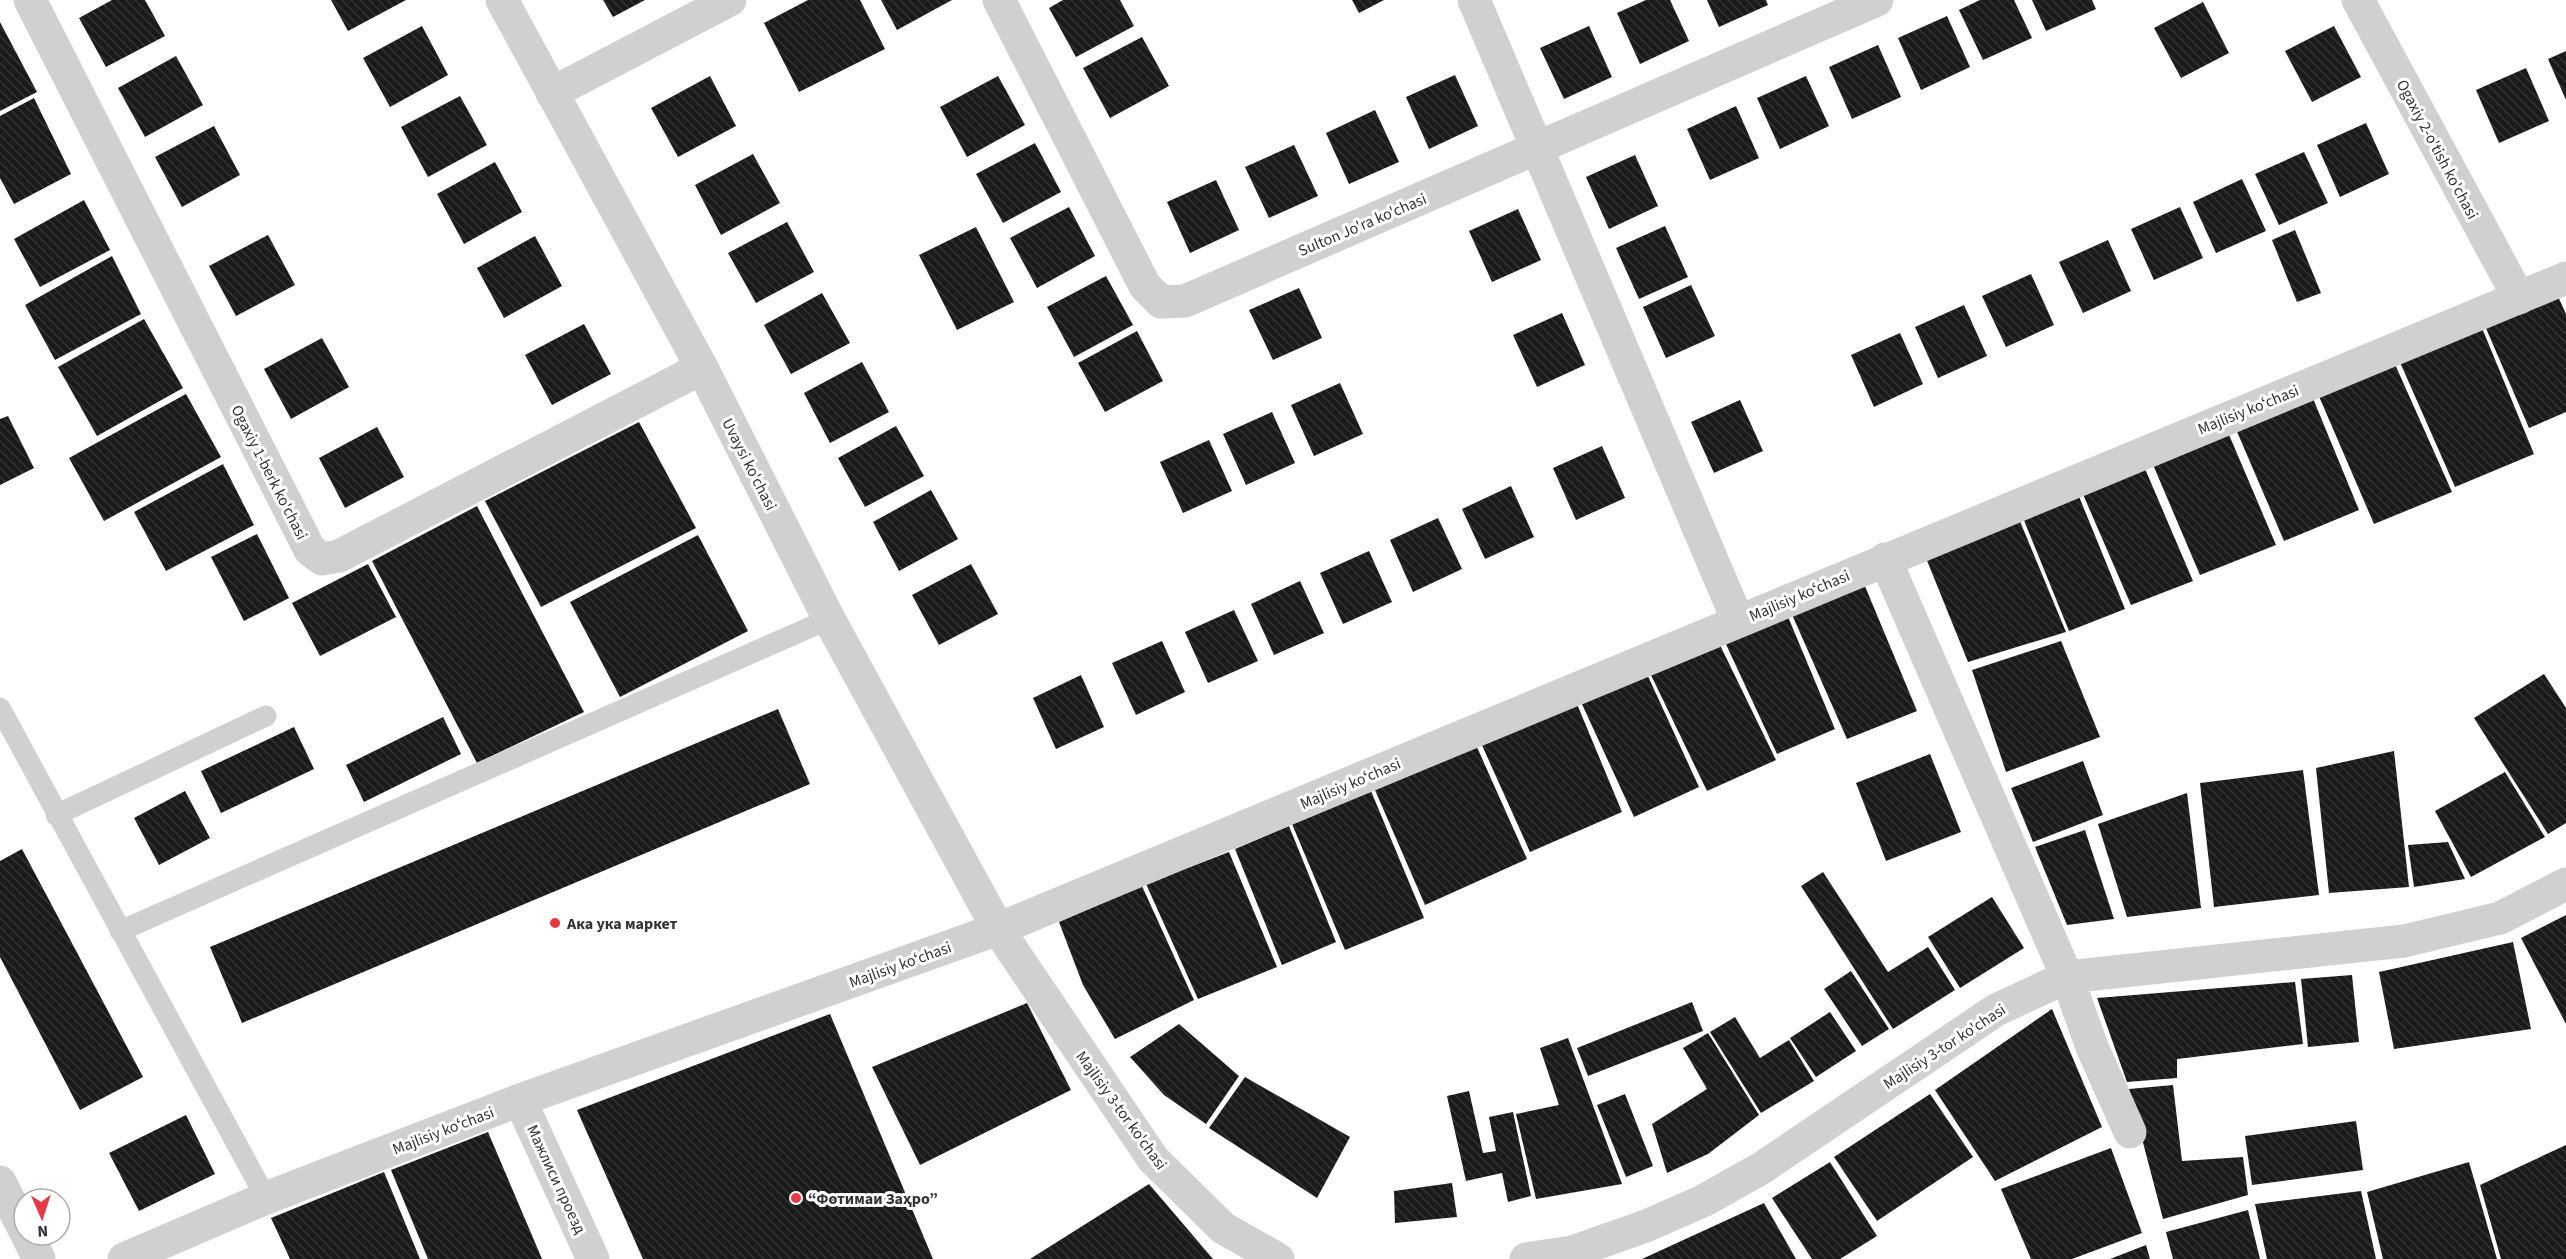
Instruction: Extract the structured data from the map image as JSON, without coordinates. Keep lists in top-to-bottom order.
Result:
{
  "streets": {
    "street": [
      "Ogaxiy 2-o'tish ko'chasi",
      "Sulton Jo'ra ko'chasi",
      "Majlisiy koʻchasi",
      "Uvaysi ko'chasi",
      "Ogaxiy 1-berk ko'chasi",
      "Majlisiy 3-tor ko'chasi",
      "Мажлиси проезд"
    ]
  },
  "crossings": [
    ["Ogaxiy 2-o'tish ko'chasi", "Majlisiy koʻchasi"],
    ["Majlisiy koʻchasi", "Uvaysi ko'chasi"],
    ["Majlisiy koʻchasi", "Majlisiy 3-tor ko'chasi"],
    ["Majlisiy koʻchasi", "Мажлиси проезд"],
    ["Uvaysi ko'chasi", "Ogaxiy 1-berk ko'chasi"],
    ["Uvaysi ko'chasi", "Majlisiy 3-tor ko'chasi"]
  ],
  "places": ["Ака ука маркет", "“Фотимаи Заҳро”"],
  "north": "bottom"
}
